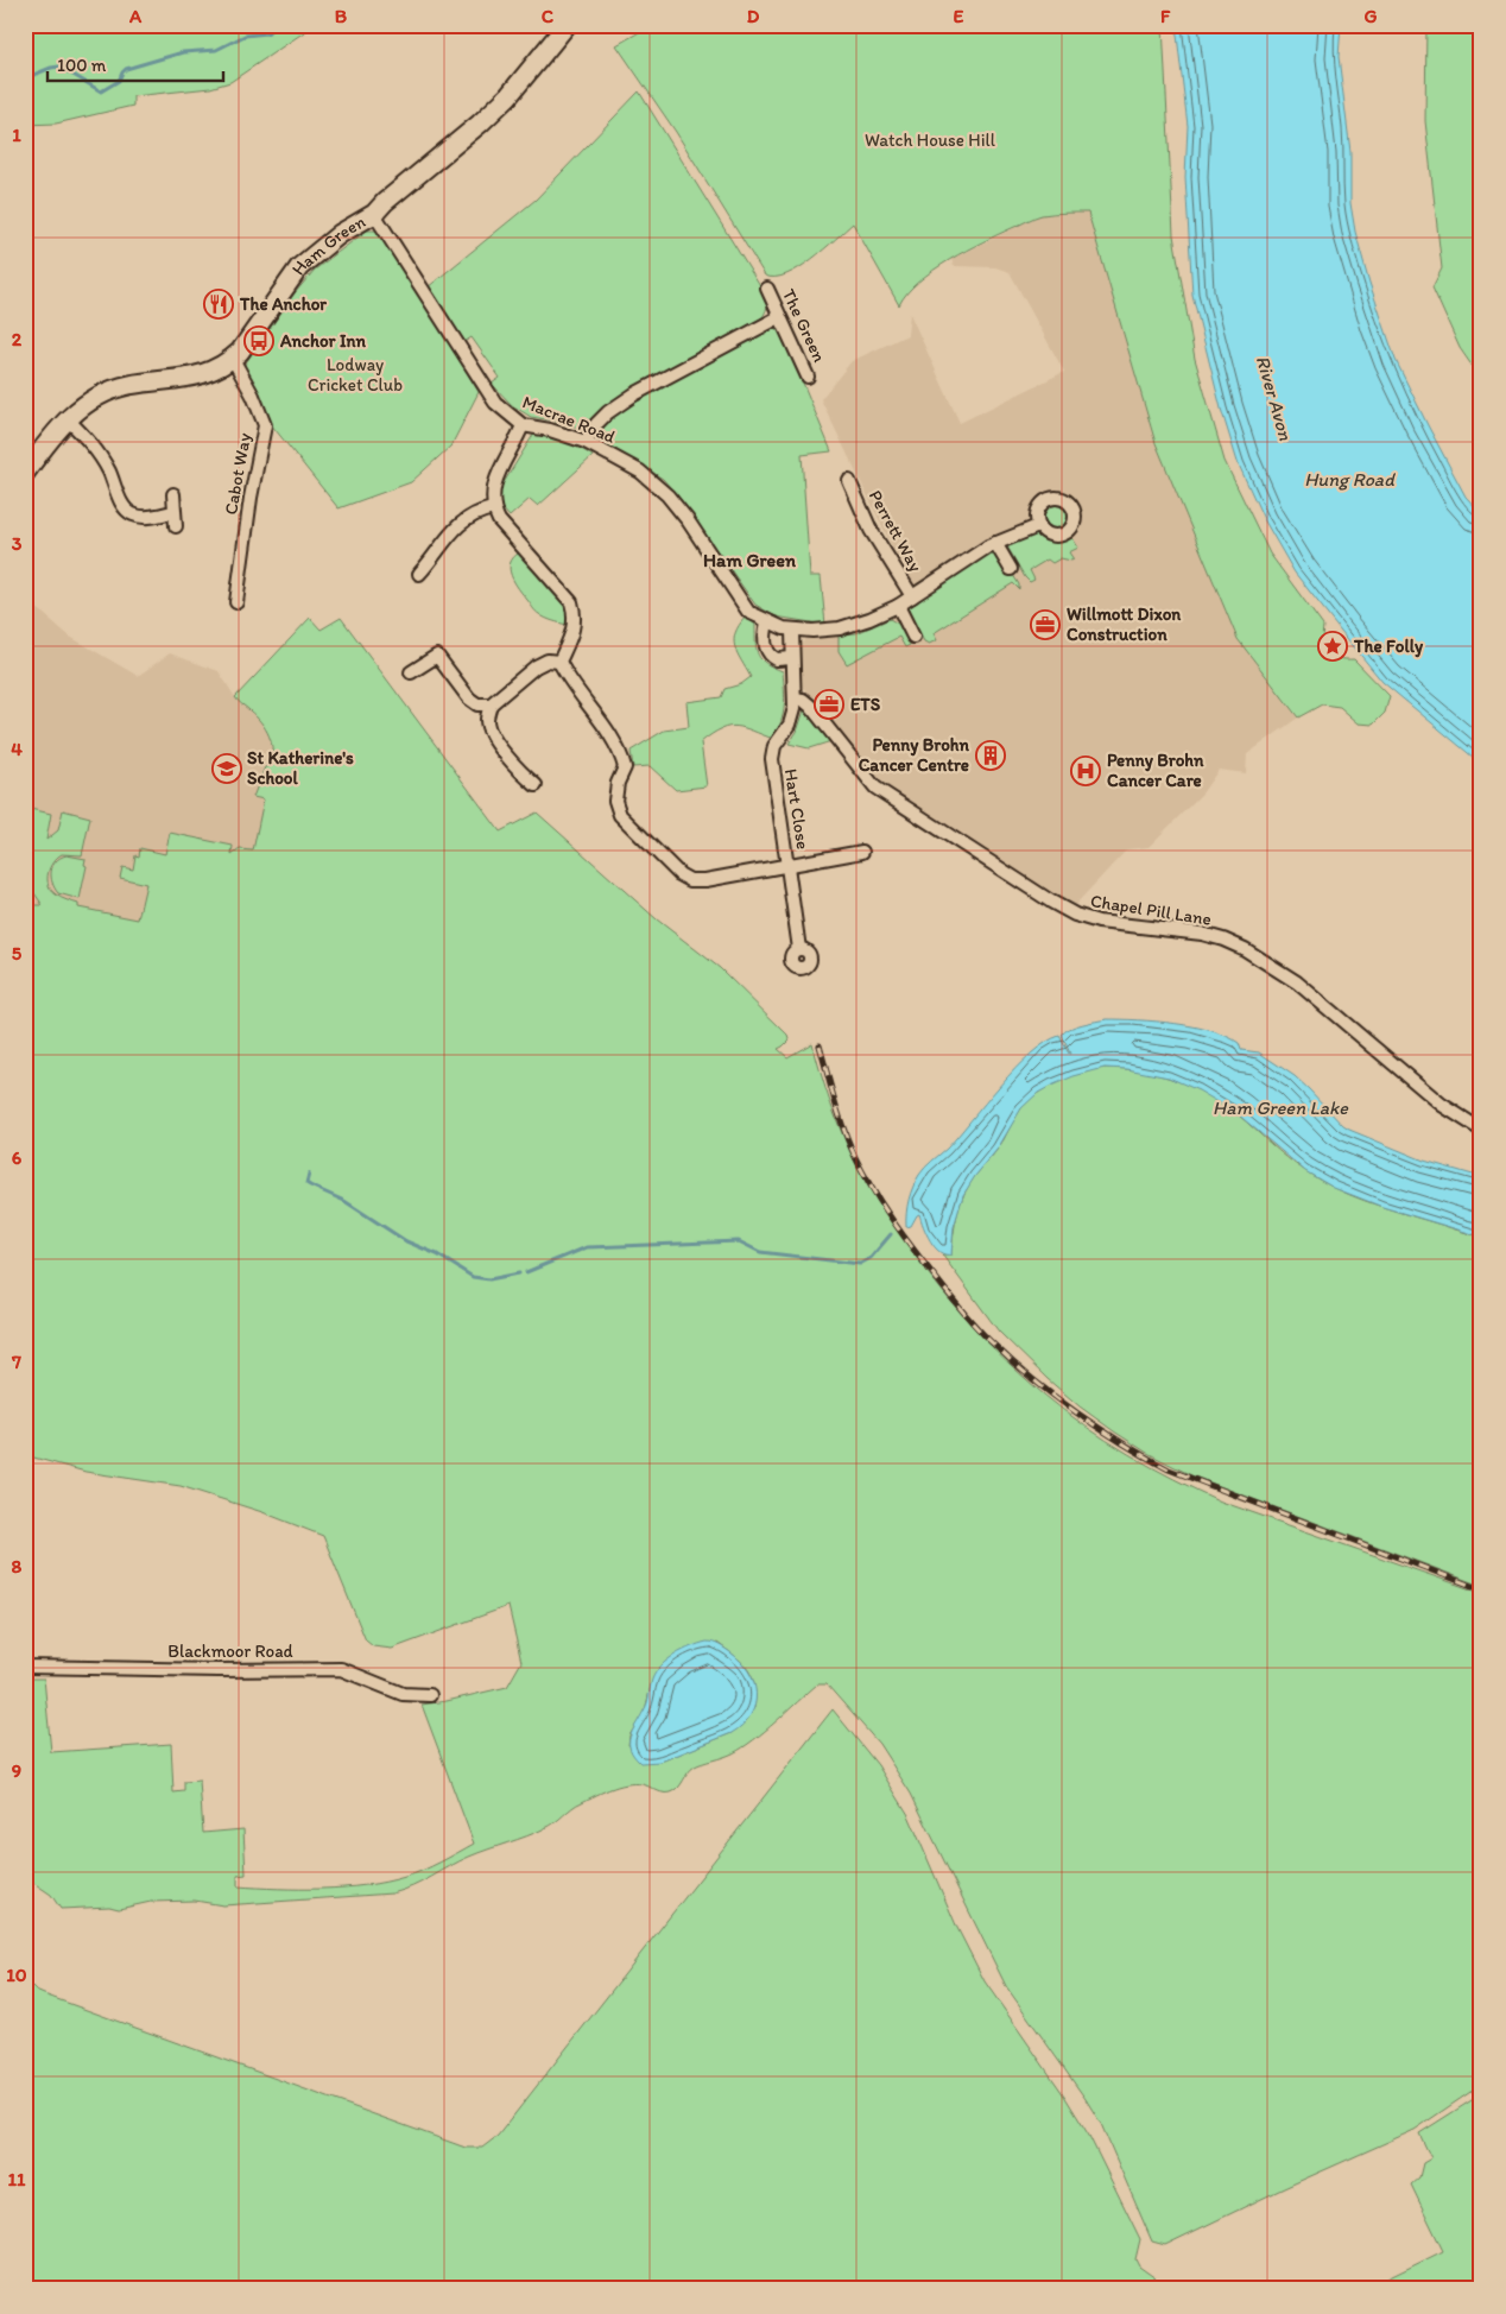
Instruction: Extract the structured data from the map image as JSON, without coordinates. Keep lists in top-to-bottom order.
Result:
{
  "streets": {
    "street": [
      "Ham Green",
      "The Green",
      "Macrae Road",
      "Cabot Way",
      "Perrett Way",
      "Hart Close",
      "Chapel Pill Lane",
      "Blackmoor Road"
    ]
  },
  "crossings": [
    ["Ham Green", "Macrae Road"],
    ["Ham Green", "Cabot Way"],
    ["Macrae Road", "Perrett Way"],
    ["Macrae Road", "Hart Close"],
    ["Hart Close", "Chapel Pill Lane"]
  ],
  "districts": ["Ham Green"],
  "water": ["River Avon", "Hung Road", "Ham Green Lake"],
  "parks": ["Watch House Hill", "Lodway Cricket Club"],
  "places": {
    "restaurant": ["The Anchor"],
    "bus stop": ["Anchor Inn"],
    "office": ["Willmott Dixon Construction", "ETS"],
    "place": ["The Folly"],
    "building": ["Penny Brohn Cancer Centre"],
    "school or university": ["St Katherine's School"],
    "hospital": ["Penny Brohn Cancer Care"]
  },
  "scale_bar": "100 m",
  "grid": {
    "columns": [
      "A",
      "B",
      "C",
      "D",
      "E",
      "F",
      "G"
    ],
    "rows": [
      "1",
      "2",
      "3",
      "4",
      "5",
      "6",
      "7",
      "8",
      "9",
      "10",
      "11"
    ]
  }
}
